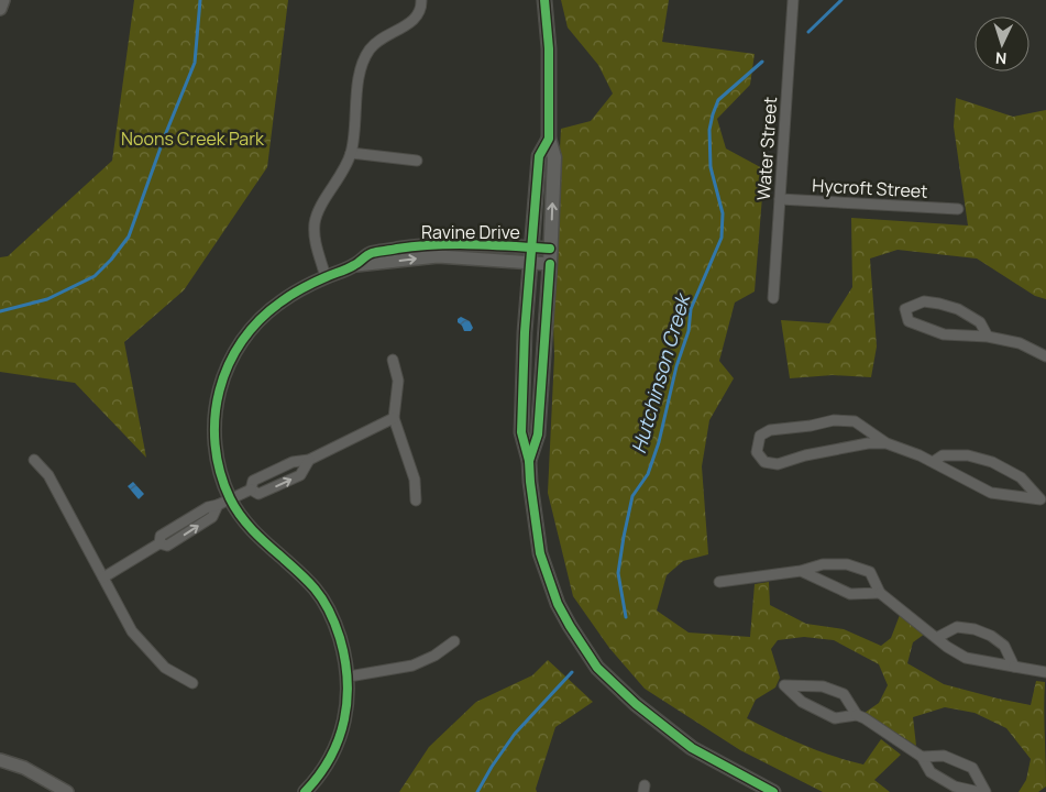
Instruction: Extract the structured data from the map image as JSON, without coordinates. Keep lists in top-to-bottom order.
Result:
{
  "streets": {
    "street": ["Water Street", "Hycroft Street", "Ravine Drive"]
  },
  "crossings": [
    ["Water Street", "Hycroft Street"]
  ],
  "water": ["Hutchinson Creek"],
  "parks": ["Noons Creek Park"],
  "north": "bottom"
}
